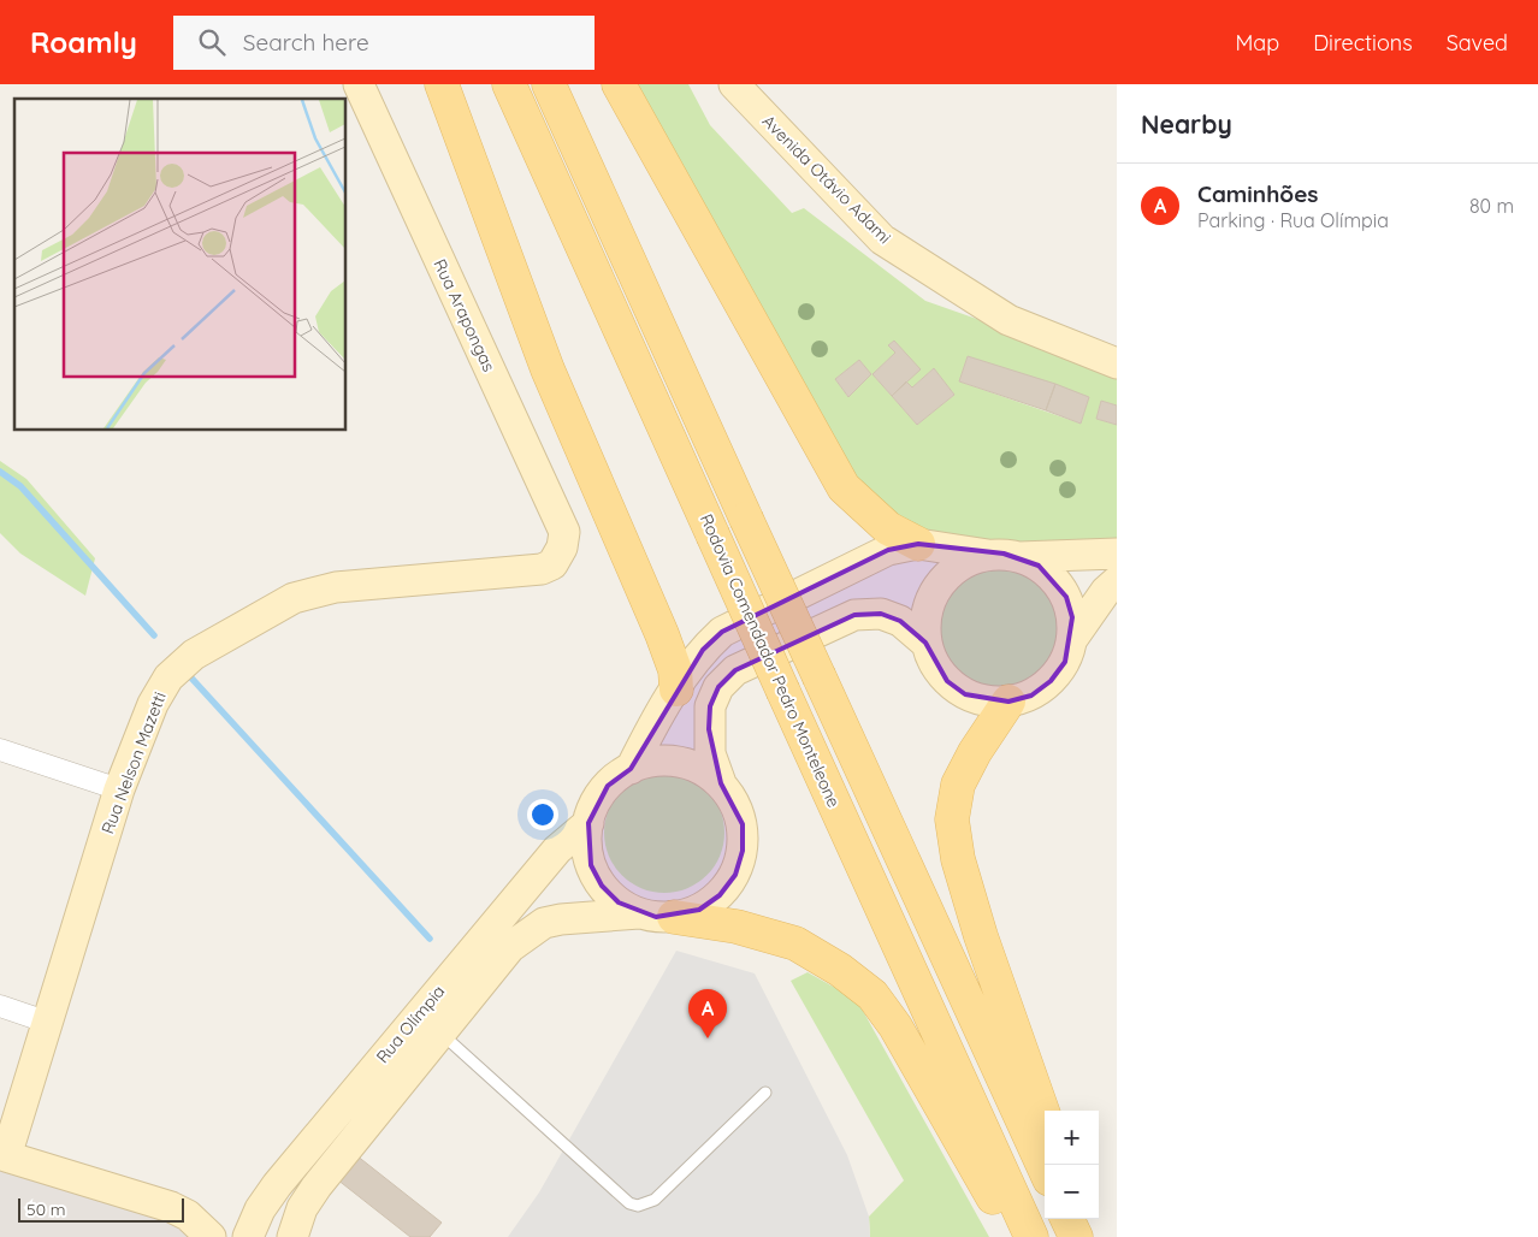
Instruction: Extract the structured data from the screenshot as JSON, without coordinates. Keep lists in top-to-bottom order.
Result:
{
  "streets": {
    "main road": [
      "Avenida Otávio Adami",
      "Rua Arapongas",
      "Rodovia Comendador Pedro Monteleone",
      "Rua Nelson Mazetti",
      "Rua Olímpia"
    ]
  },
  "crossings": [
    ["Rua Arapongas", "Rua Nelson Mazetti"]
  ],
  "scale_bar": "50 m",
  "page": {
    "header": "Roamly",
    "search": "Search here",
    "nav": ["Map", "Directions", "Saved"],
    "heading": "Nearby",
    "list": [
      {
        "mark": "A",
        "name": "Caminhões",
        "note": "Parking · Rua Olímpia",
        "value": "80 m"
      }
    ],
    "pins": "A",
    "map_buttons": ["+", "−"],
    "scale": "50 m"
  }
}
